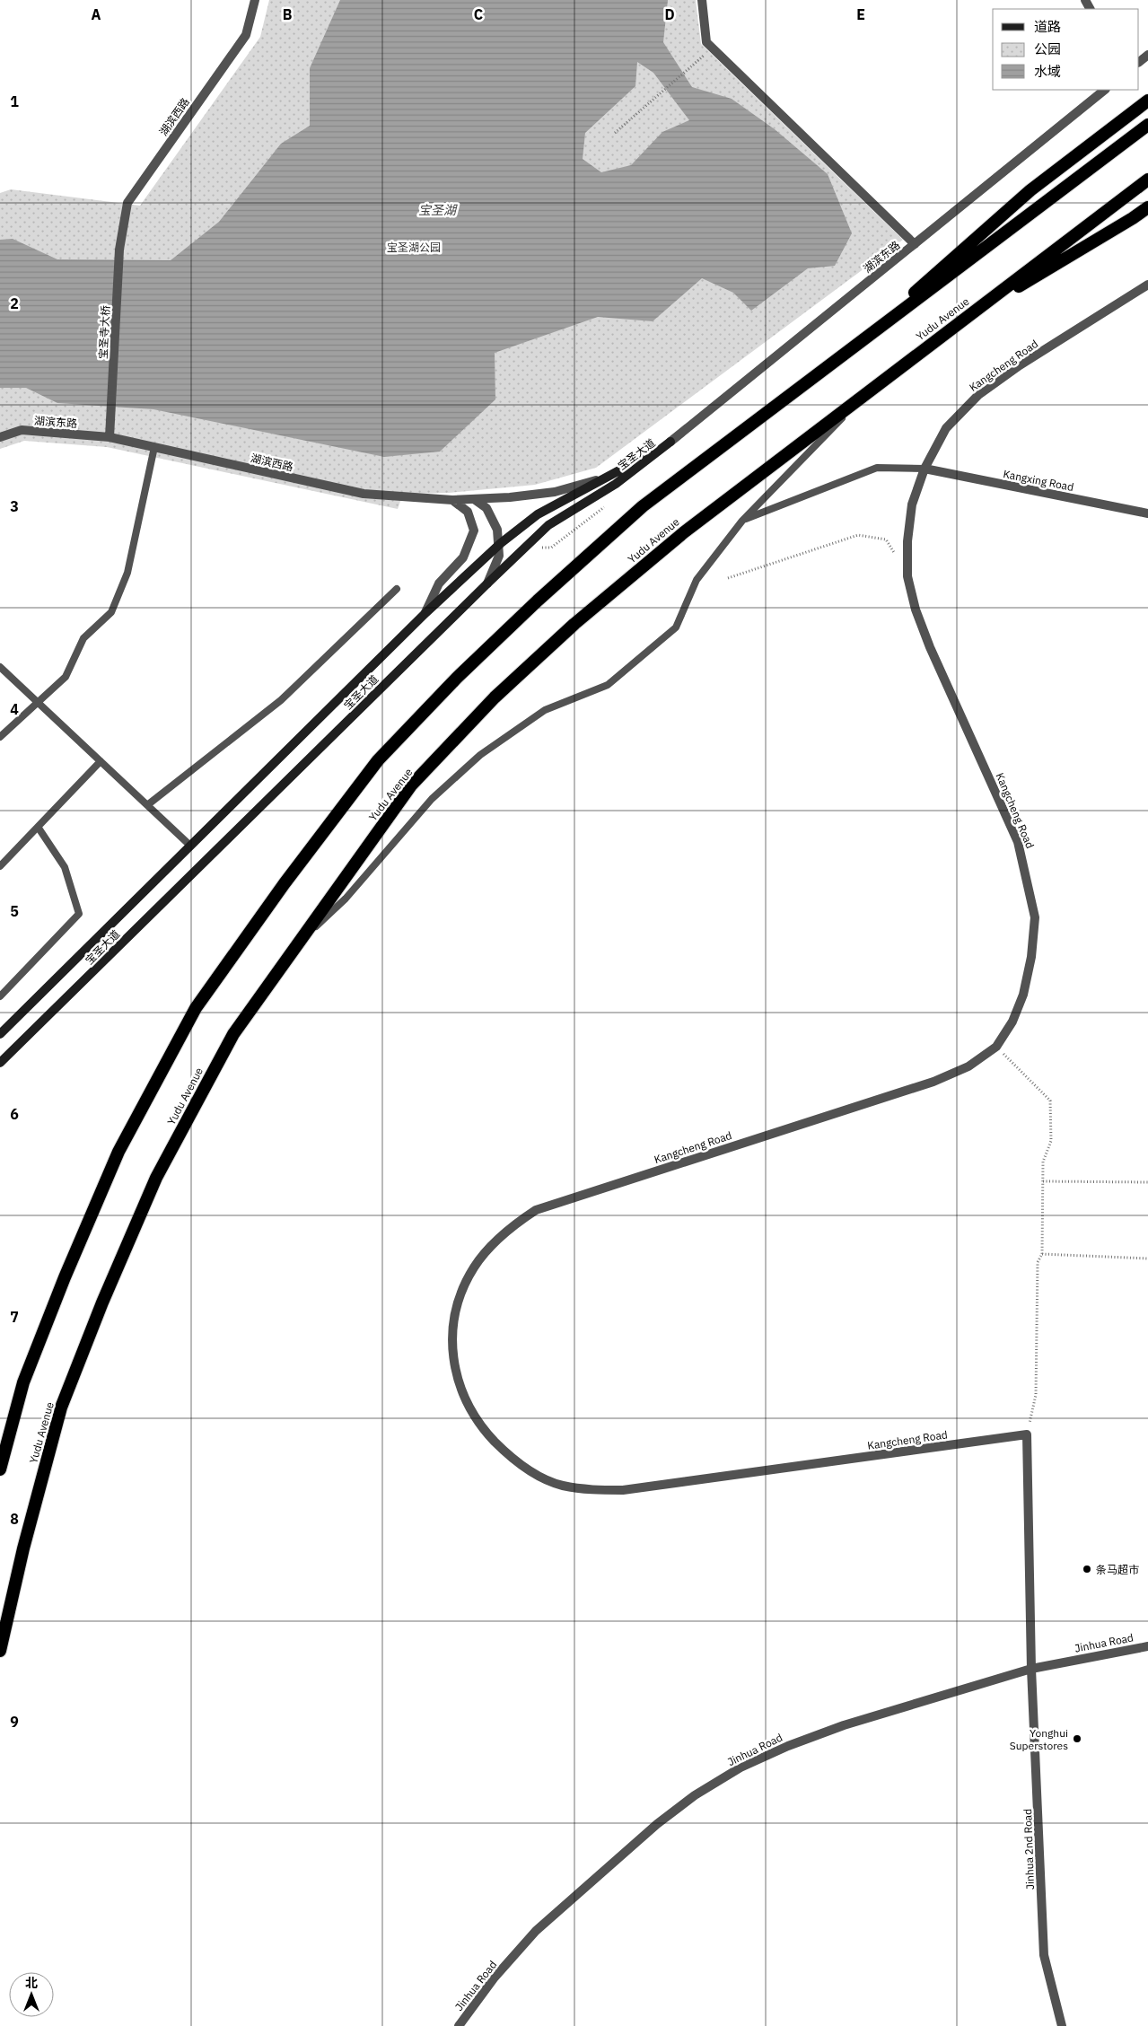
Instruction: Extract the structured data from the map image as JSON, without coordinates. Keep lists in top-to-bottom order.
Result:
{
  "streets": {
    "highway": ["Yudu Avenue"],
    "main road": ["宝圣大道"],
    "street": [
      "湖滨西路",
      "湖滨东路",
      "宝圣寺大桥",
      "Kangcheng Road",
      "Kangxing Road",
      "Jinhua Road",
      "Jinhua 2nd Road"
    ]
  },
  "crossings": [
    ["湖滨西路", "湖滨东路"],
    ["湖滨西路", "宝圣寺大桥"],
    ["湖滨西路", "宝圣大道"],
    ["湖滨东路", "宝圣寺大桥"],
    ["湖滨东路", "宝圣大道"],
    ["Kangcheng Road", "Kangxing Road"],
    ["Jinhua Road", "Jinhua 2nd Road"]
  ],
  "water": ["宝圣湖"],
  "parks": ["宝圣湖公园"],
  "places": ["条马超市", "Yonghui Superstores"],
  "legend": ["道路", "公园", "水域"],
  "north": "top",
  "grid": {
    "columns": [
      "A",
      "B",
      "C",
      "D",
      "E"
    ],
    "rows": [
      "1",
      "2",
      "3",
      "4",
      "5",
      "6",
      "7",
      "8",
      "9"
    ]
  }
}
